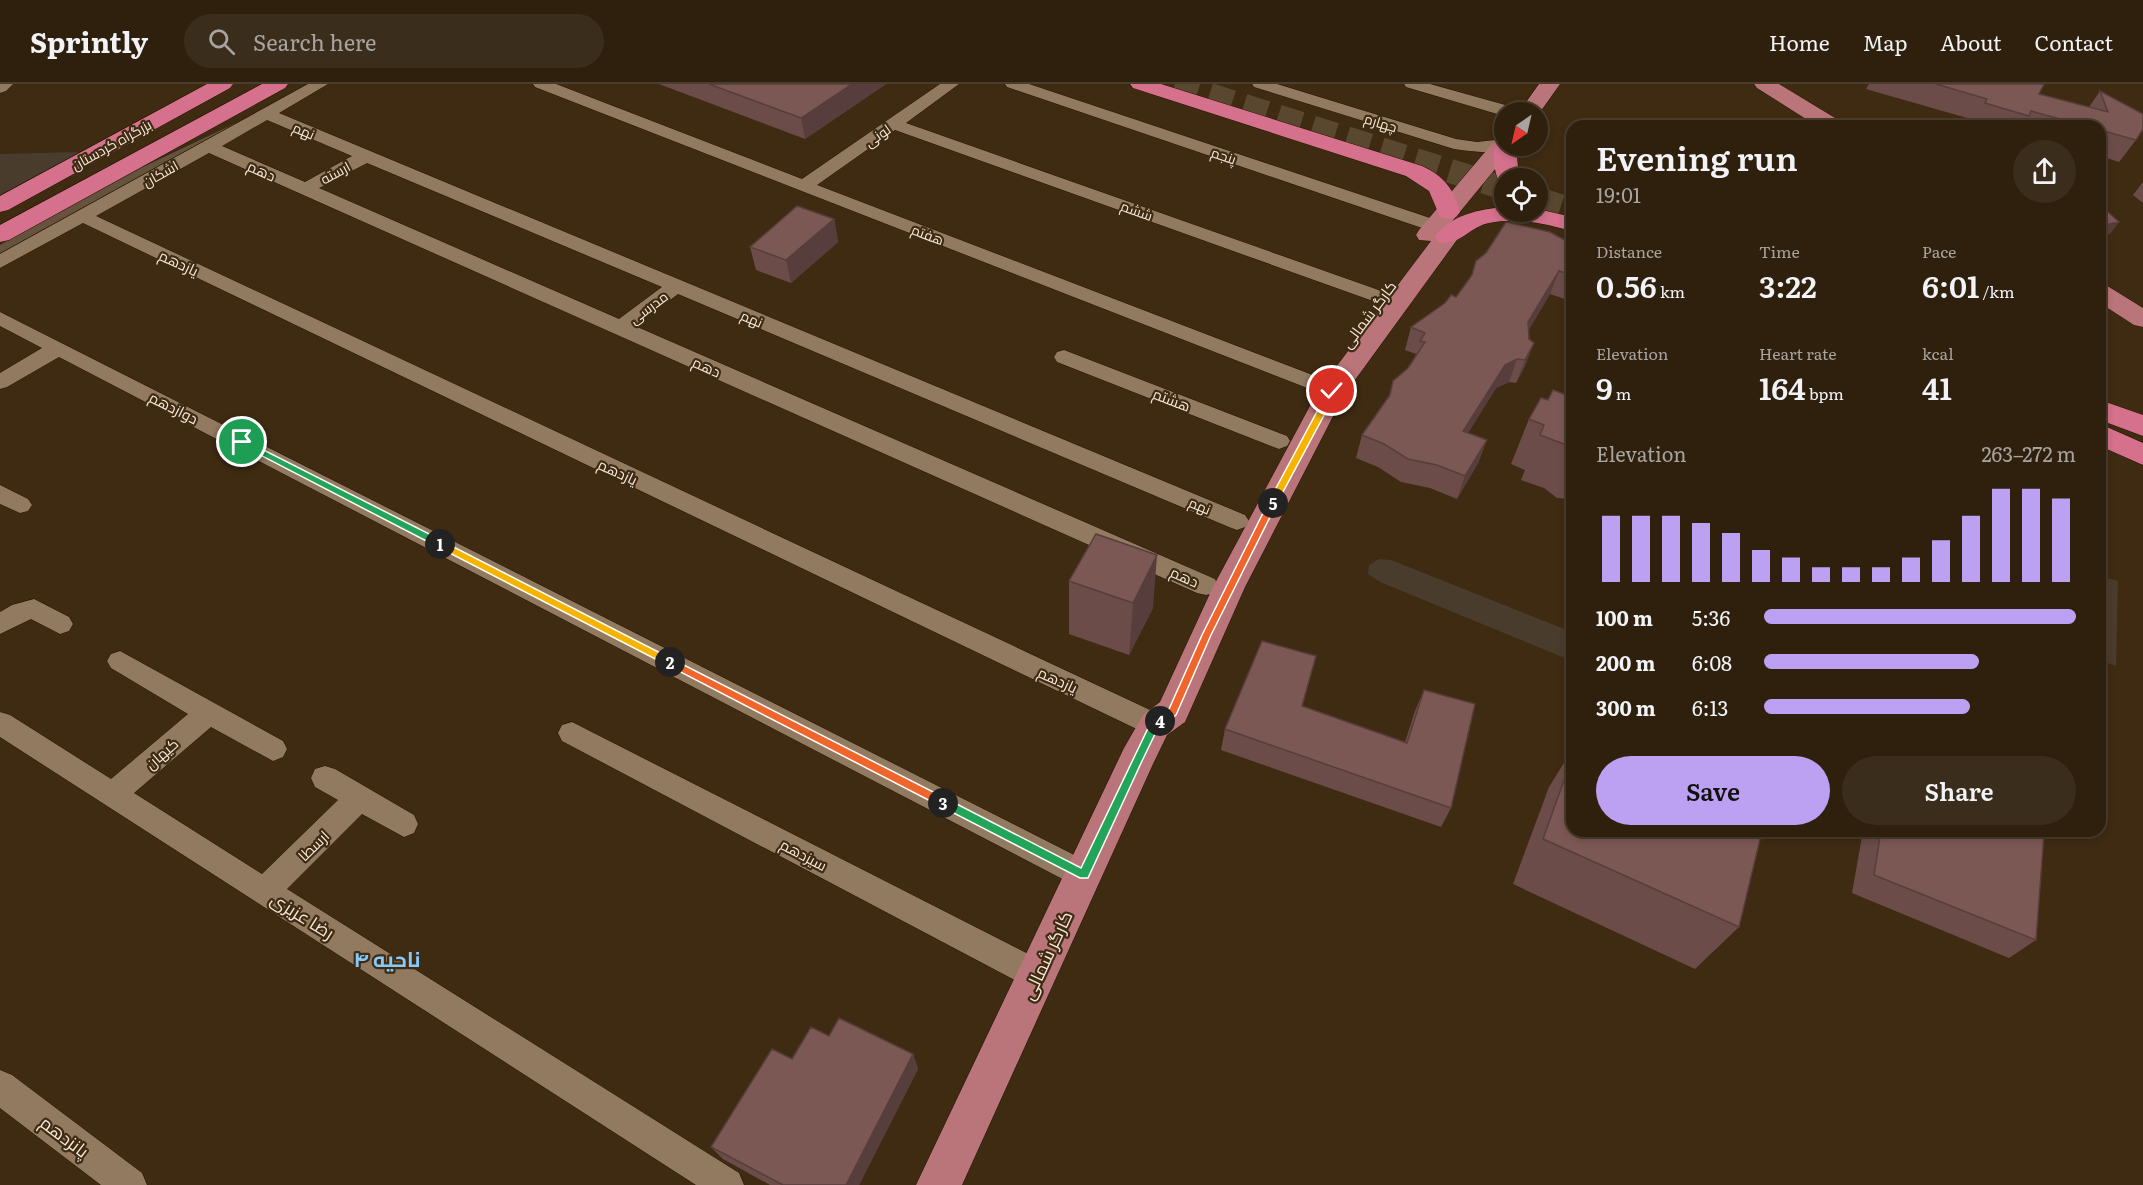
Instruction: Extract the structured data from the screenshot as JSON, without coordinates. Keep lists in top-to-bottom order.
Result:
{
  "streets": {
    "highway": ["بزرگراه کردستان"],
    "main road": ["کارگر شمالی"],
    "street": [
      "چهارم",
      "نهم",
      "لونی",
      "پنجم",
      "دهم",
      "ارسته",
      "اشکان",
      "ششم",
      "هفتم",
      "یازدهم",
      "مدرسی",
      "هشتم",
      "دوازدهم",
      "کیهان",
      "ارسطا",
      "سیزدهم",
      "رضا عزیزی",
      "پانزدهم"
    ]
  },
  "crossings": [
    ["نهم", "دهم"],
    ["نهم", "ارسته"],
    ["نهم", "اشکان"],
    ["نهم", "مدرسی"],
    ["نهم", "کارگر شمالی"],
    ["لونی", "ششم"],
    ["لونی", "هفتم"],
    ["بزرگراه کردستان", "دهم"],
    ["بزرگراه کردستان", "اشکان"],
    ["پنجم", "کارگر شمالی"],
    ["دهم", "ارسته"],
    ["دهم", "اشکان"],
    ["دهم", "مدرسی"],
    ["دهم", "کارگر شمالی"],
    ["اشکان", "یازدهم"],
    ["ششم", "کارگر شمالی"],
    ["هفتم", "کارگر شمالی"],
    ["یازدهم", "کارگر شمالی"],
    ["کارگر شمالی", "هشتم"],
    ["کارگر شمالی", "دوازدهم"],
    ["کارگر شمالی", "سیزدهم"],
    ["کیهان", "رضا عزیزی"],
    ["ارسطا", "رضا عزیزی"]
  ],
  "districts": ["ناحیه ۴"],
  "north": "bottom left",
  "page": {
    "header": "Sprintly",
    "search": "Search here",
    "nav": [
      "Home",
      "Map",
      "About",
      "Contact"
    ],
    "heading": ["Evening run", "19:01"],
    "stats": [
      ["Distance", "0.56 km"],
      ["Time", "3:22"],
      ["Pace", "6:01 /km"],
      ["Elevation", "9 m"],
      ["Heart rate", "164 bpm"],
      ["kcal", "41"]
    ],
    "chart": ["Elevation", "263–272 m"],
    "pins": [
      "5",
      "1",
      "2",
      "4",
      "3"
    ],
    "list": [
      {
        "name": "100 m",
        "note": "5:36"
      },
      {
        "name": "200 m",
        "note": "6:08"
      },
      {
        "name": "300 m",
        "note": "6:13"
      }
    ],
    "buttons": ["Save", "Share"]
  }
}
